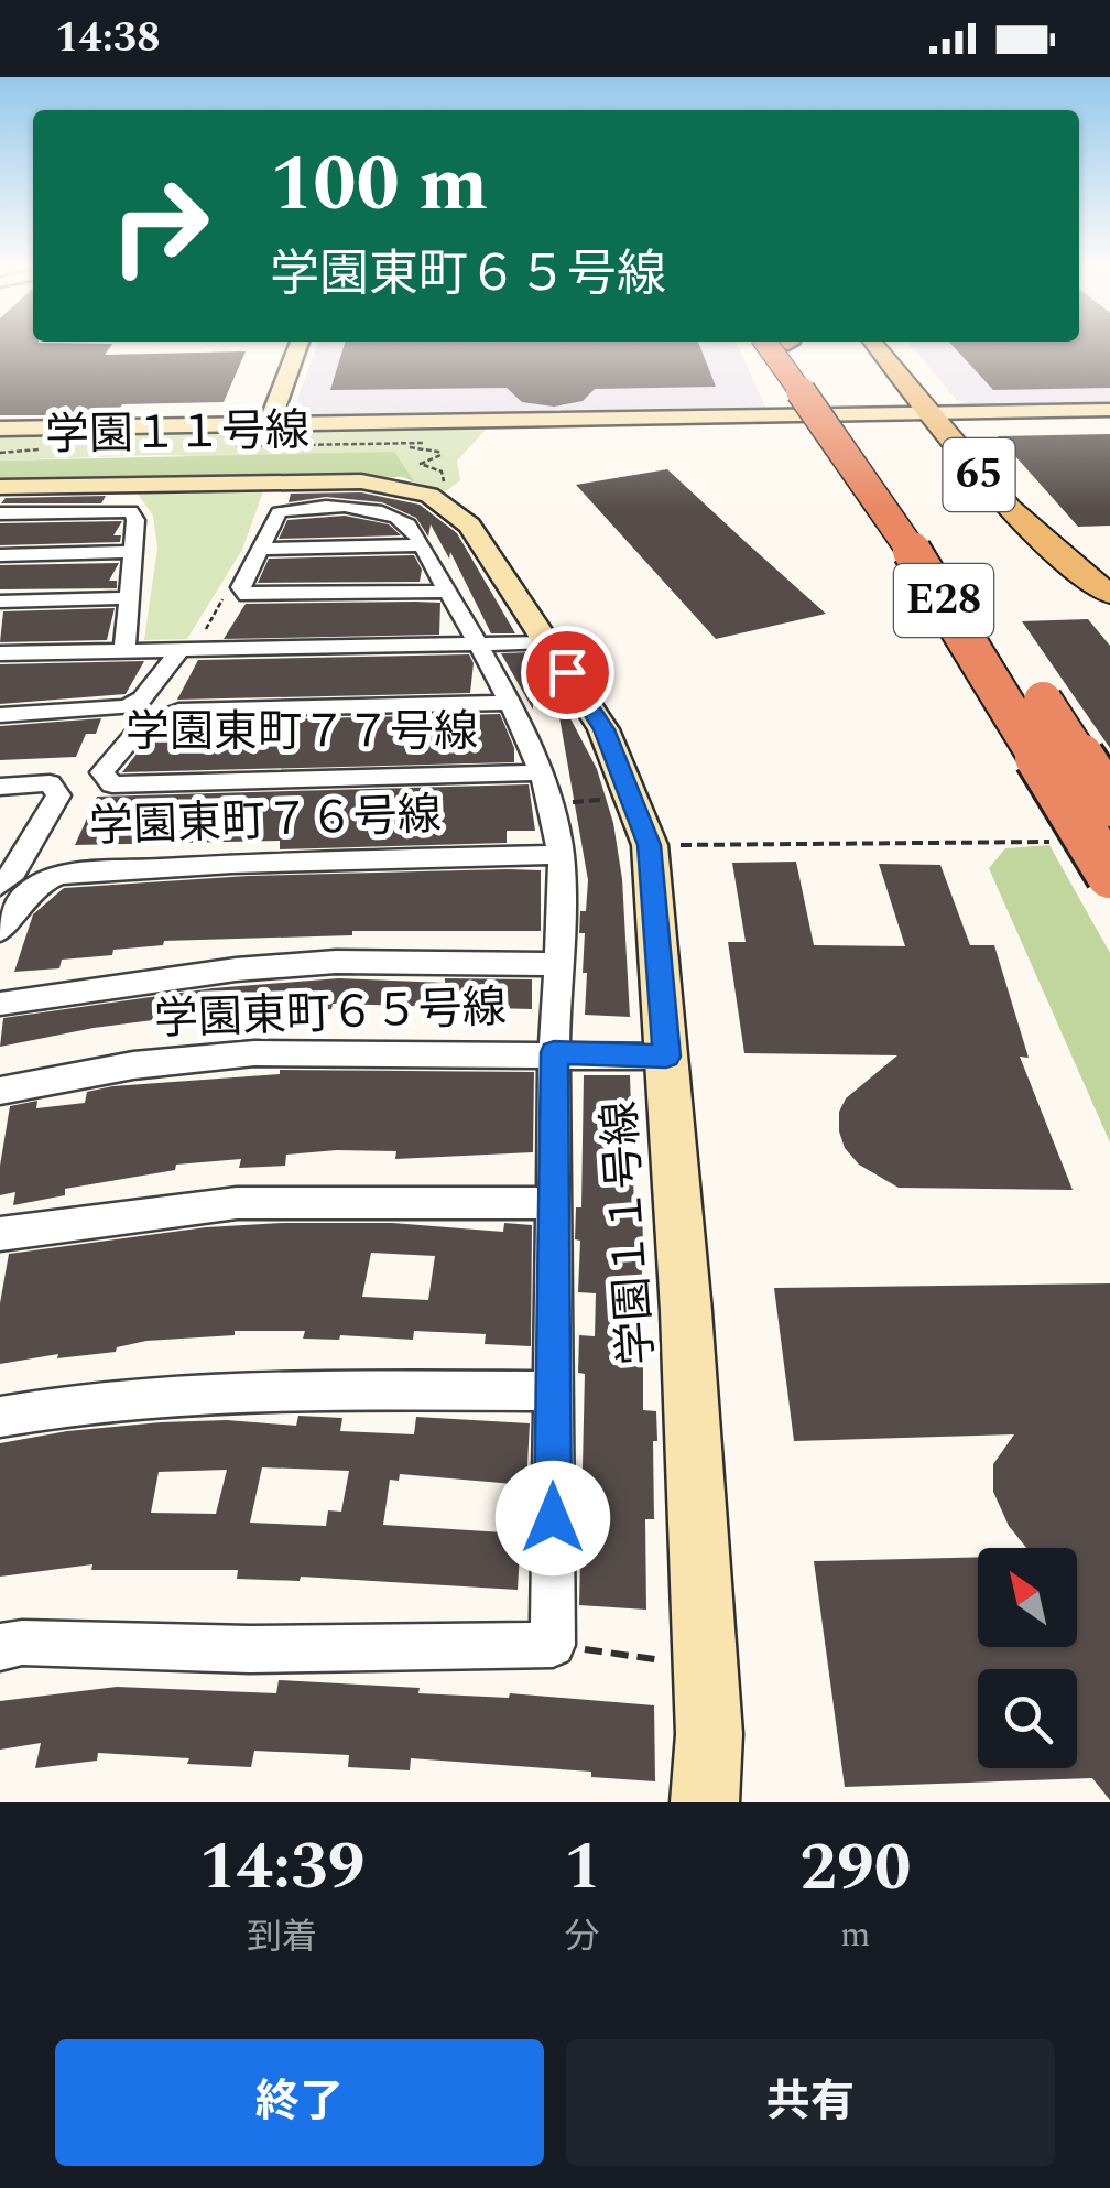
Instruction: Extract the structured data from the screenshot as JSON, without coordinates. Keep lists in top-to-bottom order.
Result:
{
  "streets": {
    "highway": ["E28"],
    "main road": ["65"],
    "street": [
      "学園１１号線",
      "学園東町７７号線",
      "学園東町７６号線",
      "学園東町６５号線"
    ]
  },
  "crossings": [
    ["学園１１号線", "学園東町６５号線"]
  ],
  "north": "top left",
  "page": {
    "status": "14:38",
    "turn": ["100 m", "学園東町６５号線"],
    "eta": [
      "14:39",
      "到着",
      "1",
      "分",
      "290",
      "m"
    ],
    "buttons": ["終了", "共有"]
  }
}
